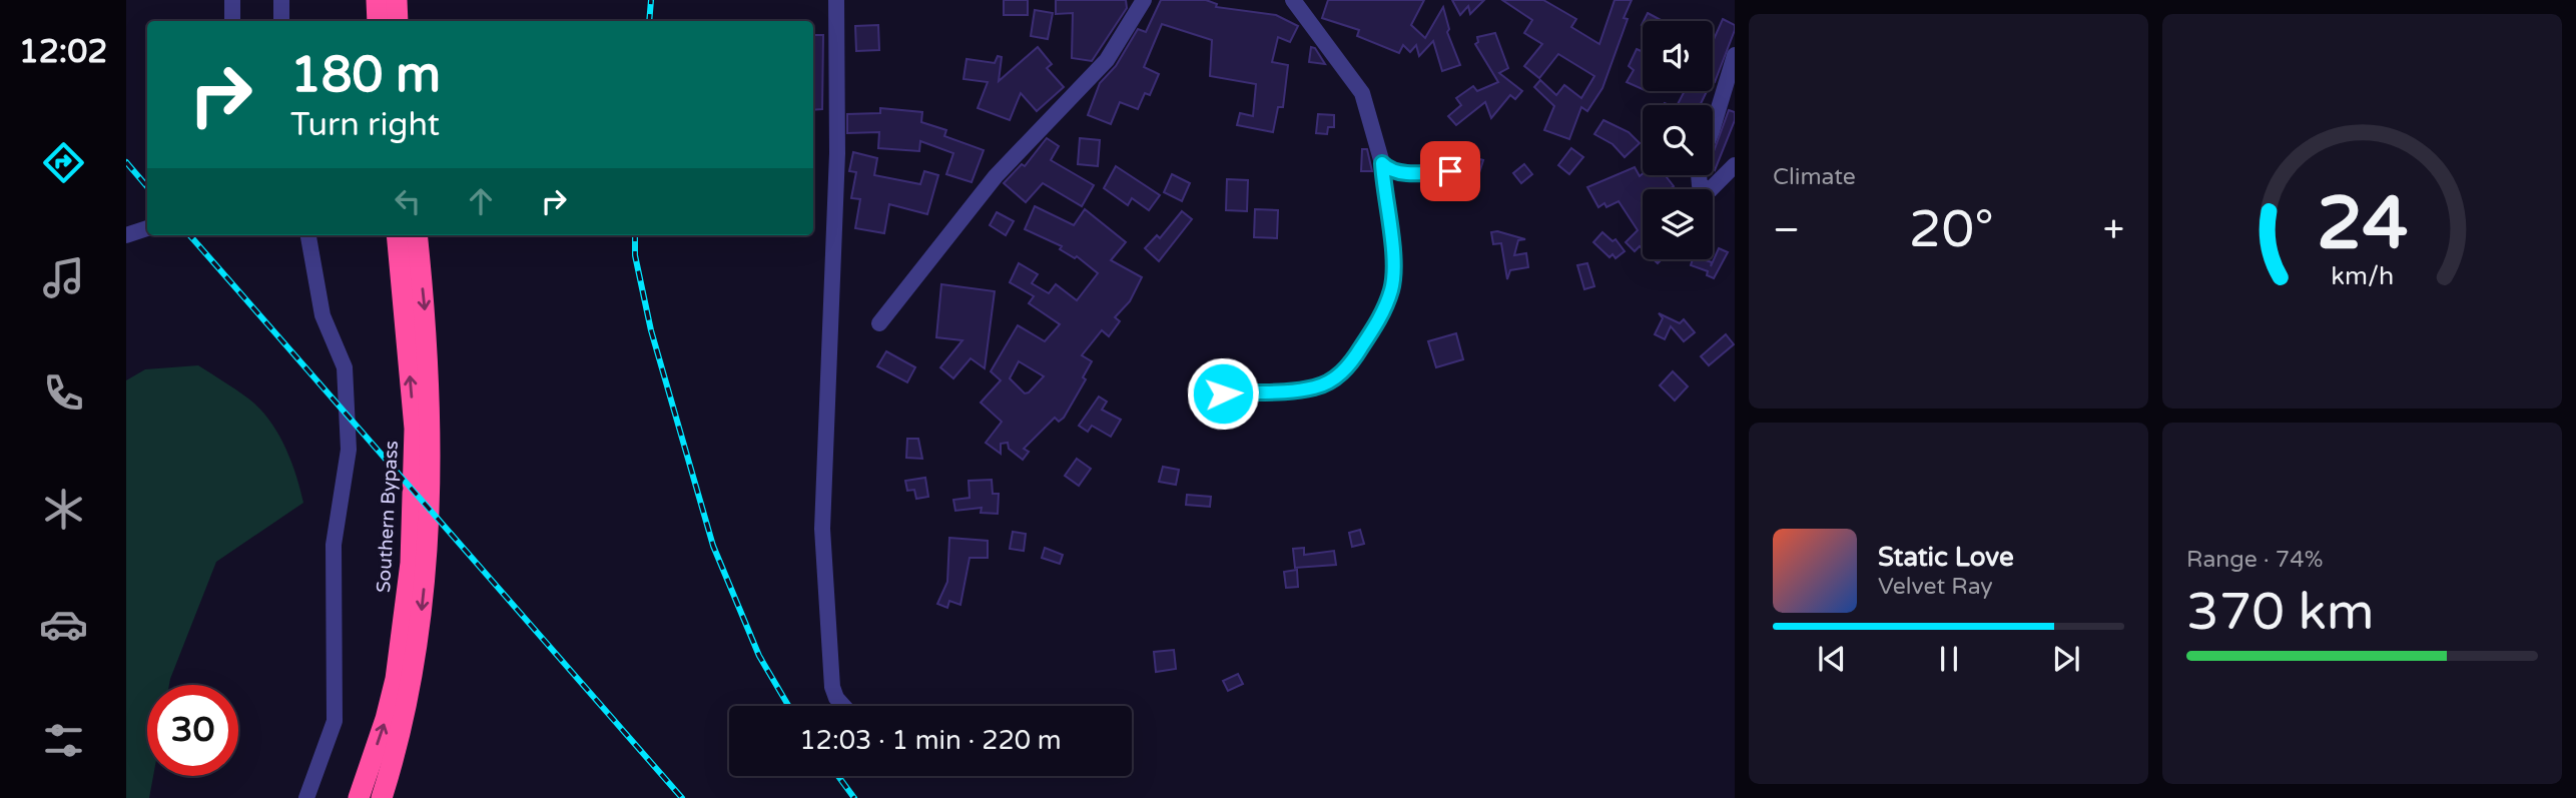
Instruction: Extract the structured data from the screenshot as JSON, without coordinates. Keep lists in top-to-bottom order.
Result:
{
  "streets": {
    "highway": ["Southern Bypass"]
  },
  "page": {
    "tabs": "12:02",
    "tile": [
      "Climate",
      ["Range · 74%", "370 km"]
    ],
    "turn": ["180 m", "Turn right"],
    "heat": ["−", "20°", "+"],
    "song": ["Static Love", "Velvet Ray"],
    "limit": "30",
    "trip": "12:03 · 1 min · 220 m",
    "gauge": ["24", "km/h"]
  }
}
